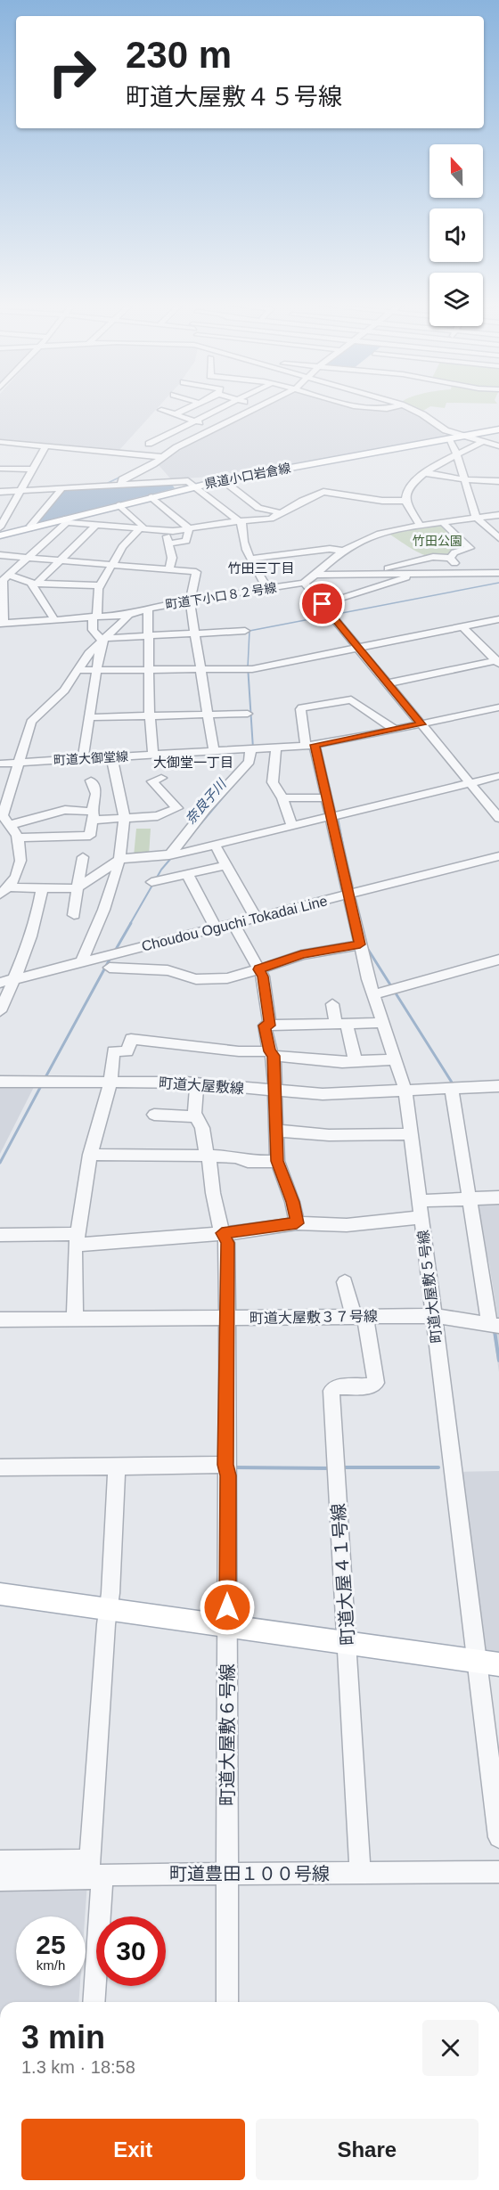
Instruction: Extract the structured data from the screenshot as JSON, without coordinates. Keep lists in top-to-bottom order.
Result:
{
  "streets": {
    "main road": ["県道小口岩倉線"],
    "street": [
      "町道下小口８２号線",
      "町道大御堂線",
      "Choudou Oguchi Tokadai Line",
      "町道大屋敷線",
      "町道大屋敷５号線",
      "町道大屋敷３７号線",
      "町道大屋４１号線",
      "町道大屋敷６号線",
      "町道豊田１００号線"
    ]
  },
  "crossings": [
    ["町道下小口８２号線", "町道大御堂線"],
    ["町道大御堂線", "町道大屋敷５号線"],
    ["Choudou Oguchi Tokadai Line", "町道大屋敷５号線"],
    ["町道大屋敷線", "町道大屋敷５号線"],
    ["町道大屋敷線", "町道大屋敷６号線"],
    ["町道大屋敷５号線", "町道大屋敷３７号線"],
    ["町道大屋敷３７号線", "町道大屋４１号線"],
    ["町道大屋敷３７号線", "町道大屋敷６号線"],
    ["町道大屋４１号線", "町道豊田１００号線"],
    ["町道大屋敷６号線", "町道豊田１００号線"]
  ],
  "districts": ["竹田三丁目", "大御堂一丁目"],
  "water": ["奈良子川"],
  "parks": ["竹田公園"],
  "north": "top",
  "page": {
    "turn": ["230 m", "町道大屋敷４５号線"],
    "speed": "25 km/h",
    "limit": "30",
    "heading": ["3 min", "1.3 km · 18:58"],
    "buttons": ["Exit", "Share"]
  }
}
